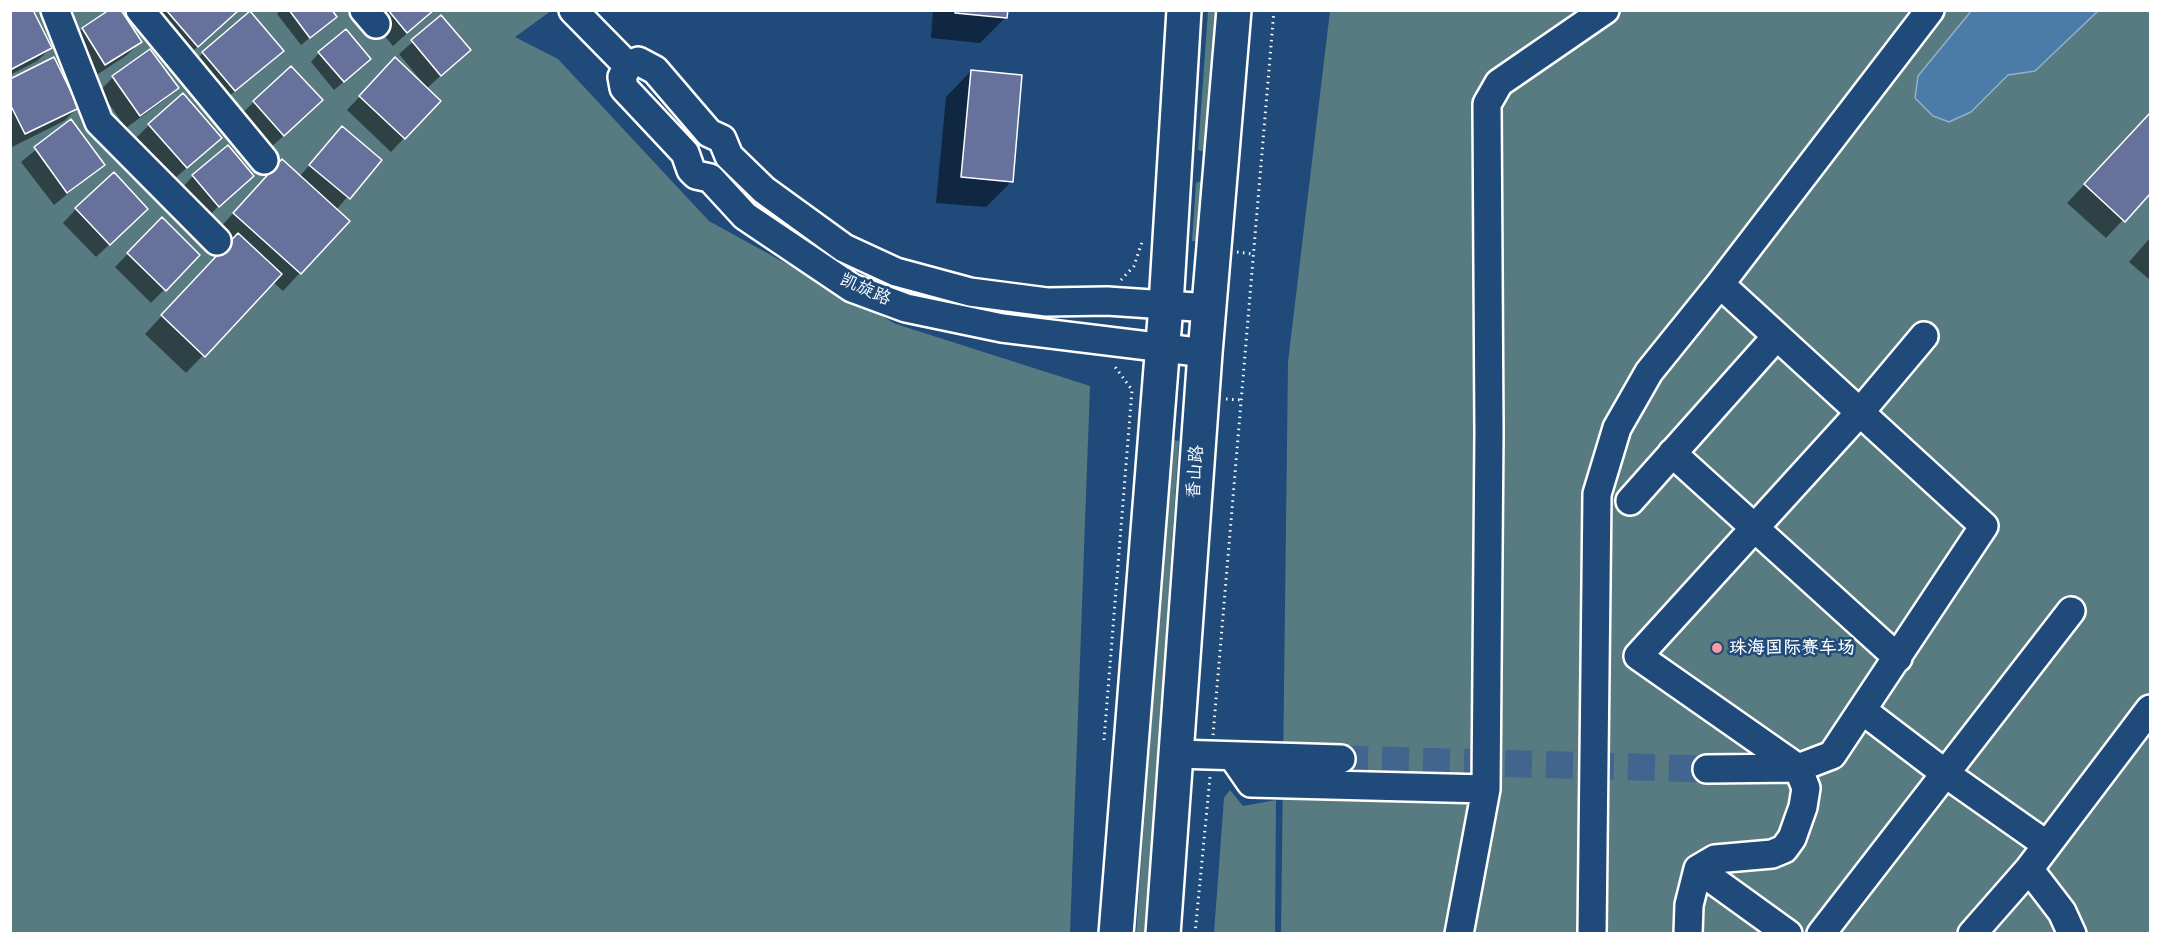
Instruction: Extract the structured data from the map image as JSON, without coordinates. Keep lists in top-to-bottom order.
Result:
{
  "streets": {
    "main road": ["香山路"],
    "street": ["凯旋路"]
  },
  "crossings": [
    ["凯旋路", "香山路"]
  ],
  "places": ["珠海国际赛车场"]
}
